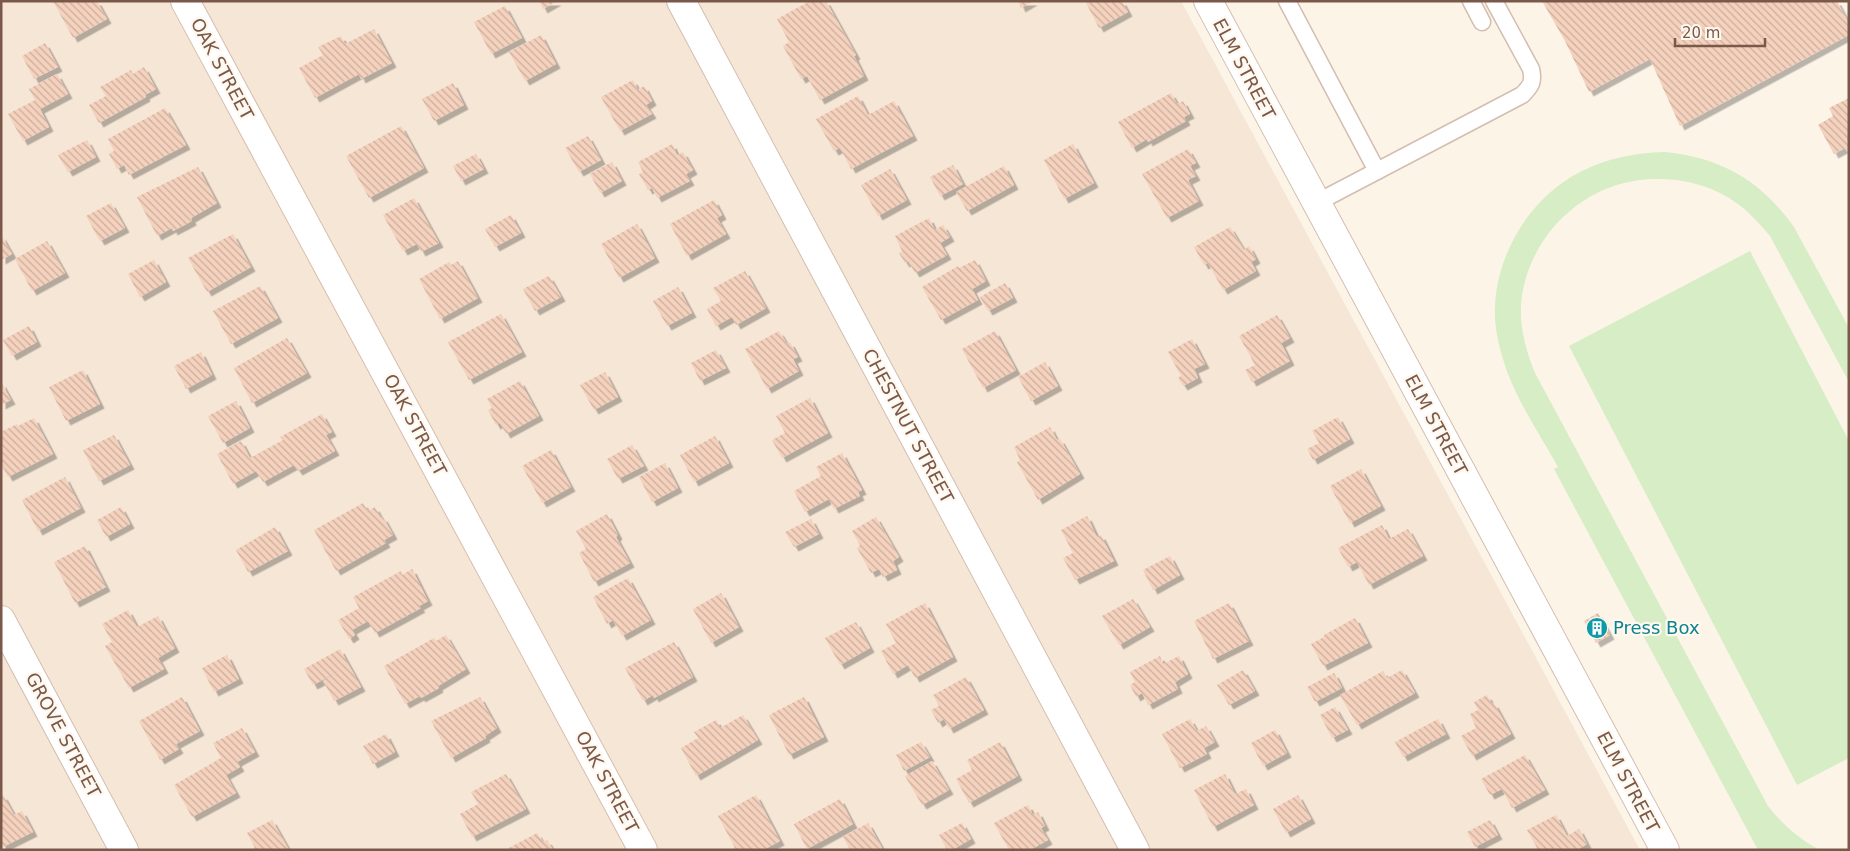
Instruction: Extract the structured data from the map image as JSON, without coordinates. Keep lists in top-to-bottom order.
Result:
{
  "streets": {
    "street": [
      "OAK STREET",
      "ELM STREET",
      "CHESTNUT STREET",
      "GROVE STREET"
    ]
  },
  "places": {
    "building": ["Press Box"]
  },
  "scale_bar": "20 m"
}
